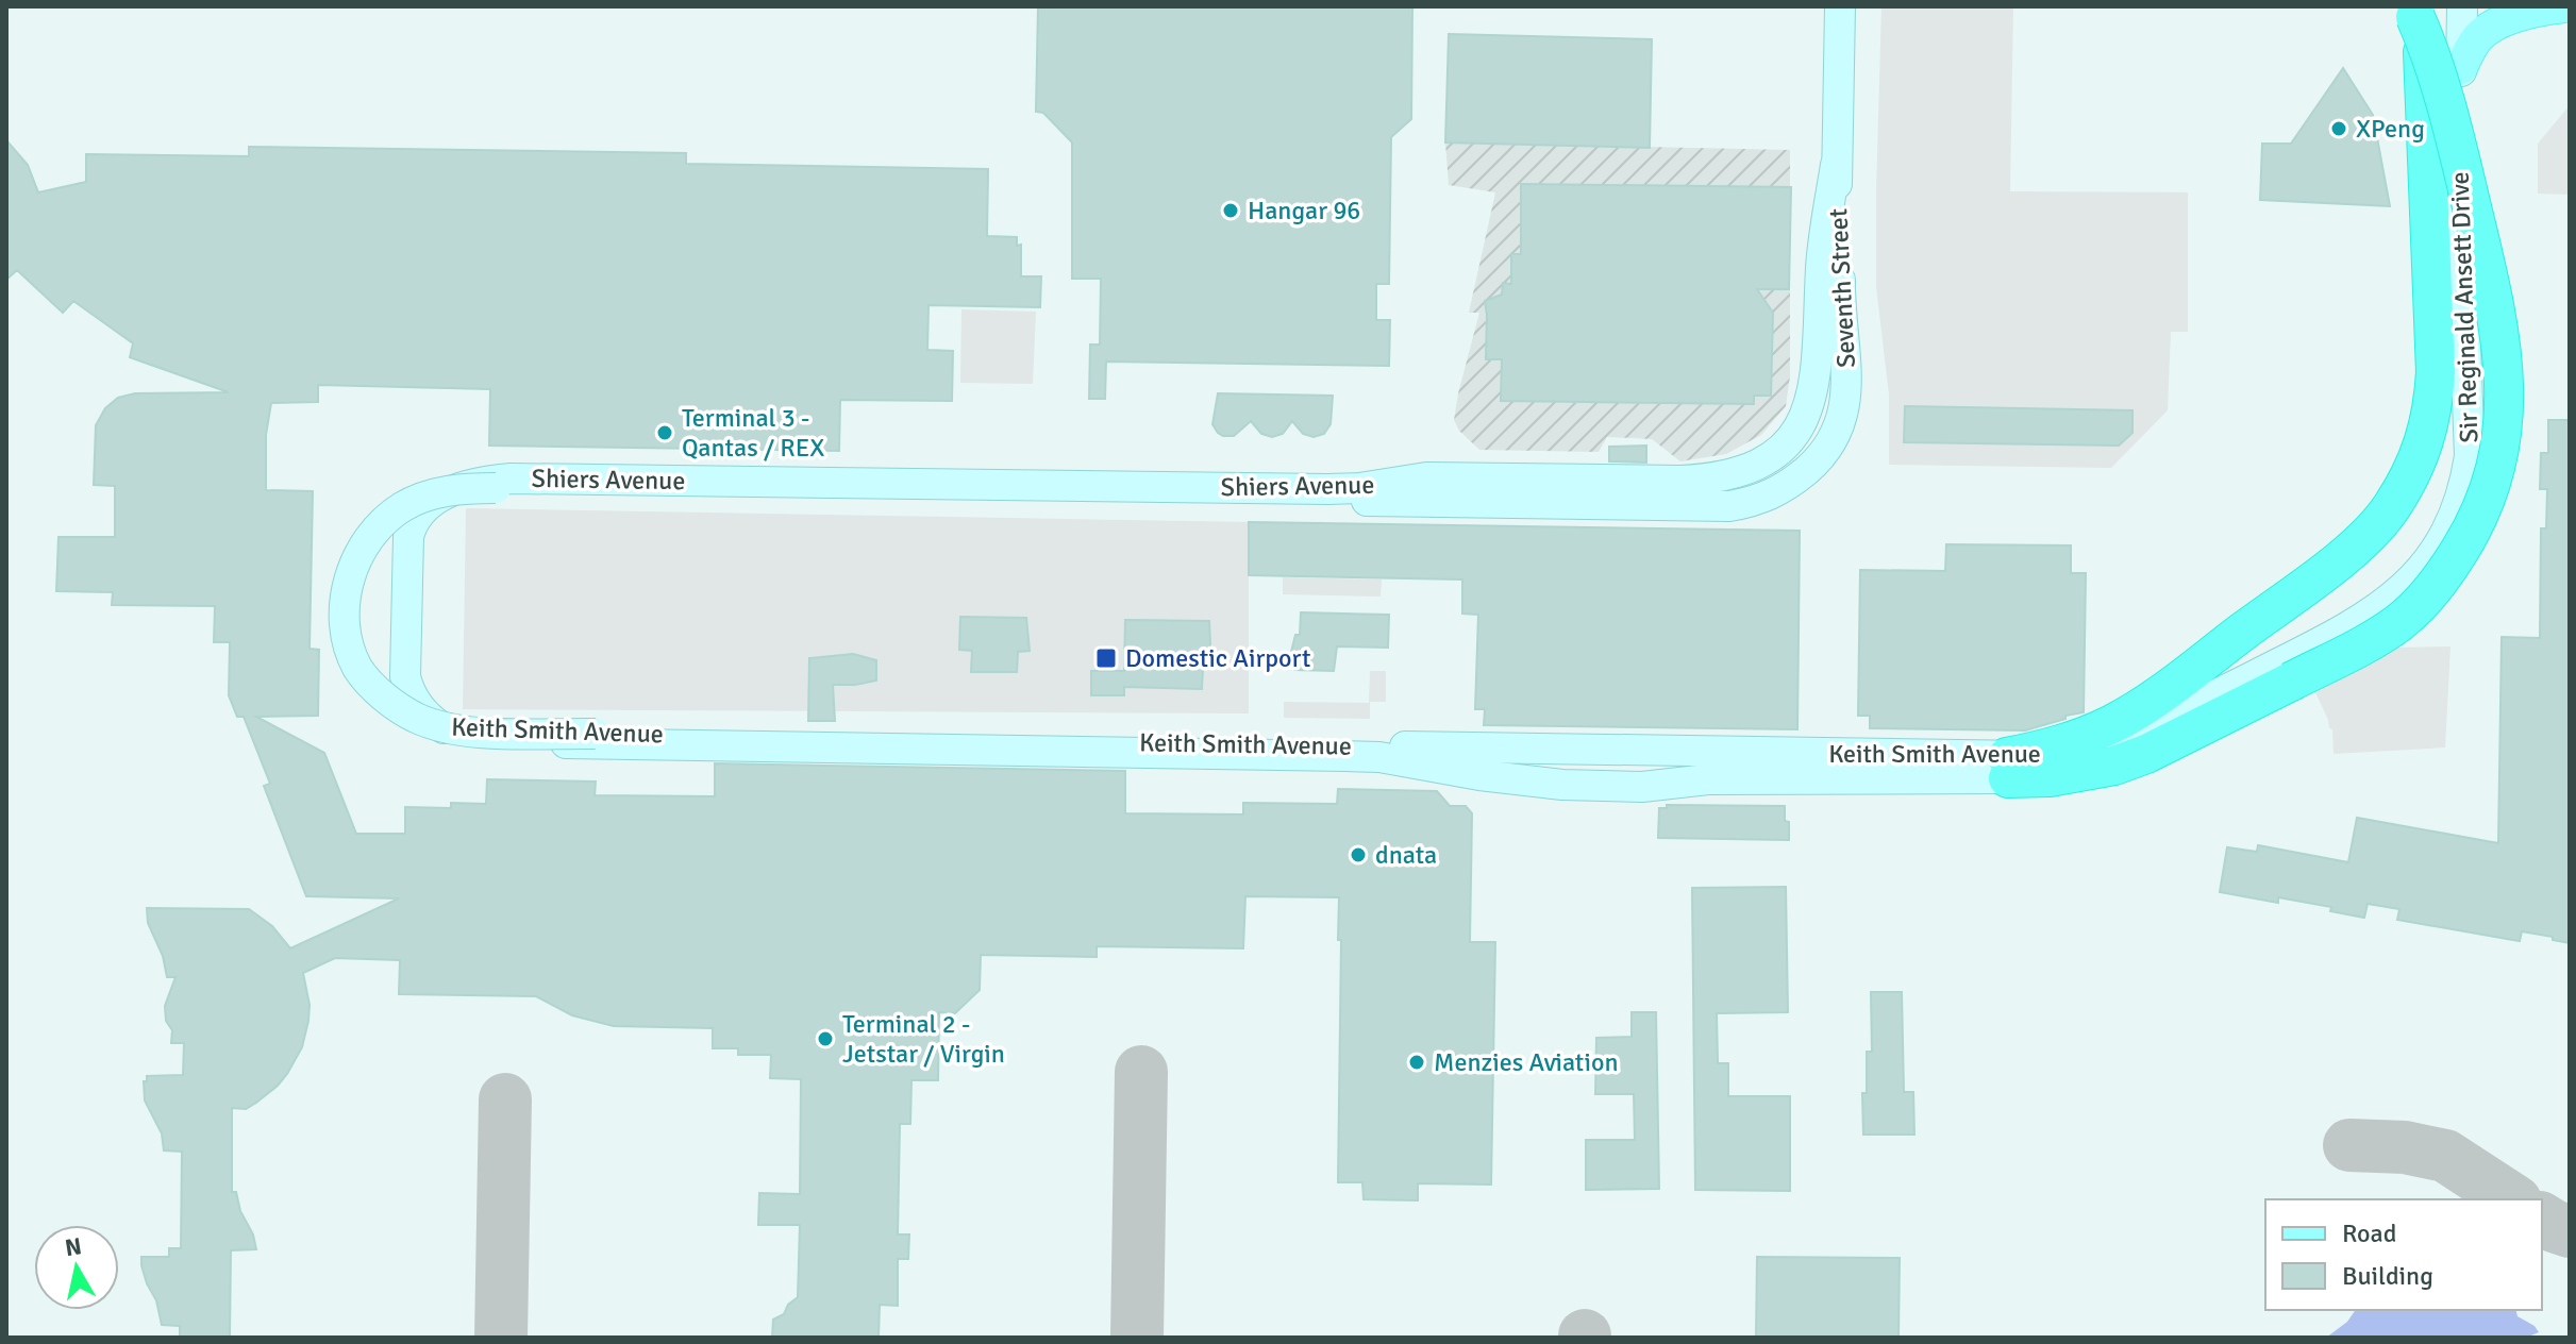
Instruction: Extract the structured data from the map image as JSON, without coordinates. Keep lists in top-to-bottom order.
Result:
{
  "streets": {
    "street": ["Seventh Street", "Shiers Avenue", "Keith Smith Avenue"]
  },
  "crossings": [
    ["Seventh Street", "Shiers Avenue"],
    ["Shiers Avenue", "Keith Smith Avenue"]
  ],
  "places": {
    "other": [
      "XPeng",
      "Hangar 96",
      "Terminal 3 - Qantas / REX",
      "dnata",
      "Terminal 2 - Jetstar / Virgin",
      "Menzies Aviation"
    ],
    "transit": ["Domestic Airport"]
  },
  "legend": ["Road", "Building"],
  "north": "top"
}
